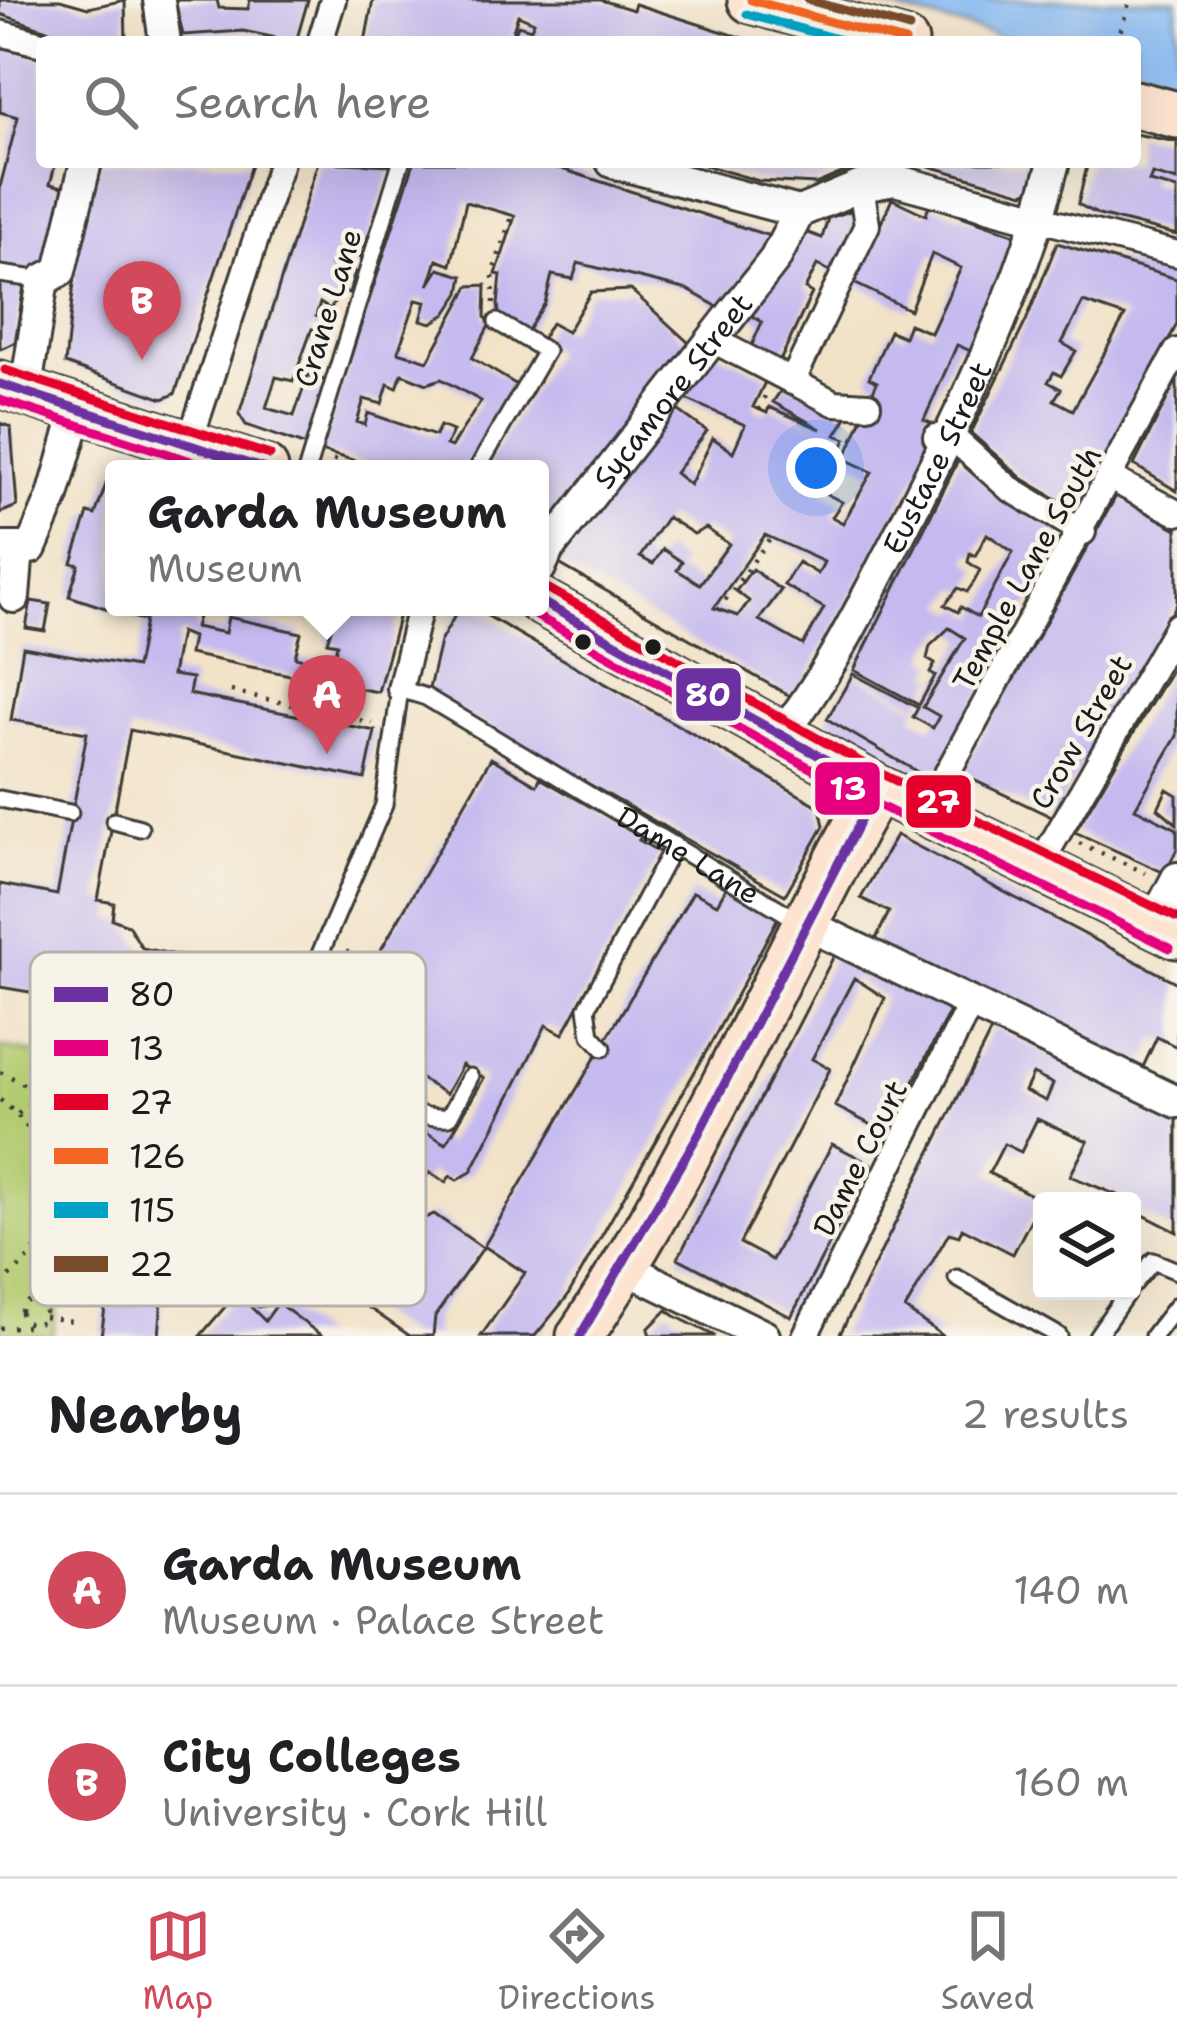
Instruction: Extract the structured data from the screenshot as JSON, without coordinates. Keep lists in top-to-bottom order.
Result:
{
  "streets": {
    "street": [
      "Sycamore Street",
      "Eustace Street",
      "Temple Lane South",
      "Crow Street",
      "Dame Lane",
      "Dame Court"
    ],
    "lane": ["Crane Lane"]
  },
  "crossings": [
    ["Dame Lane", "Dame Court"]
  ],
  "lines": [
    "transit line 126",
    "transit line 22",
    "transit line 115",
    "transit line 27",
    "transit line 80",
    "transit line 13"
  ],
  "legend": [
    "80",
    "13",
    "27",
    "126",
    "115",
    "22"
  ],
  "page": {
    "search": "Search here",
    "pins": ["B", "A"],
    "popup": ["Garda Museum", "Museum"],
    "heading": ["Nearby", "2 results"],
    "list": [
      {
        "mark": "A",
        "name": "Garda Museum",
        "note": "Museum · Palace Street",
        "value": "140 m"
      },
      {
        "mark": "B",
        "name": "City Colleges",
        "note": "University · Cork Hill",
        "value": "160 m"
      }
    ],
    "nav": ["Map", "Directions", "Saved"]
  }
}
